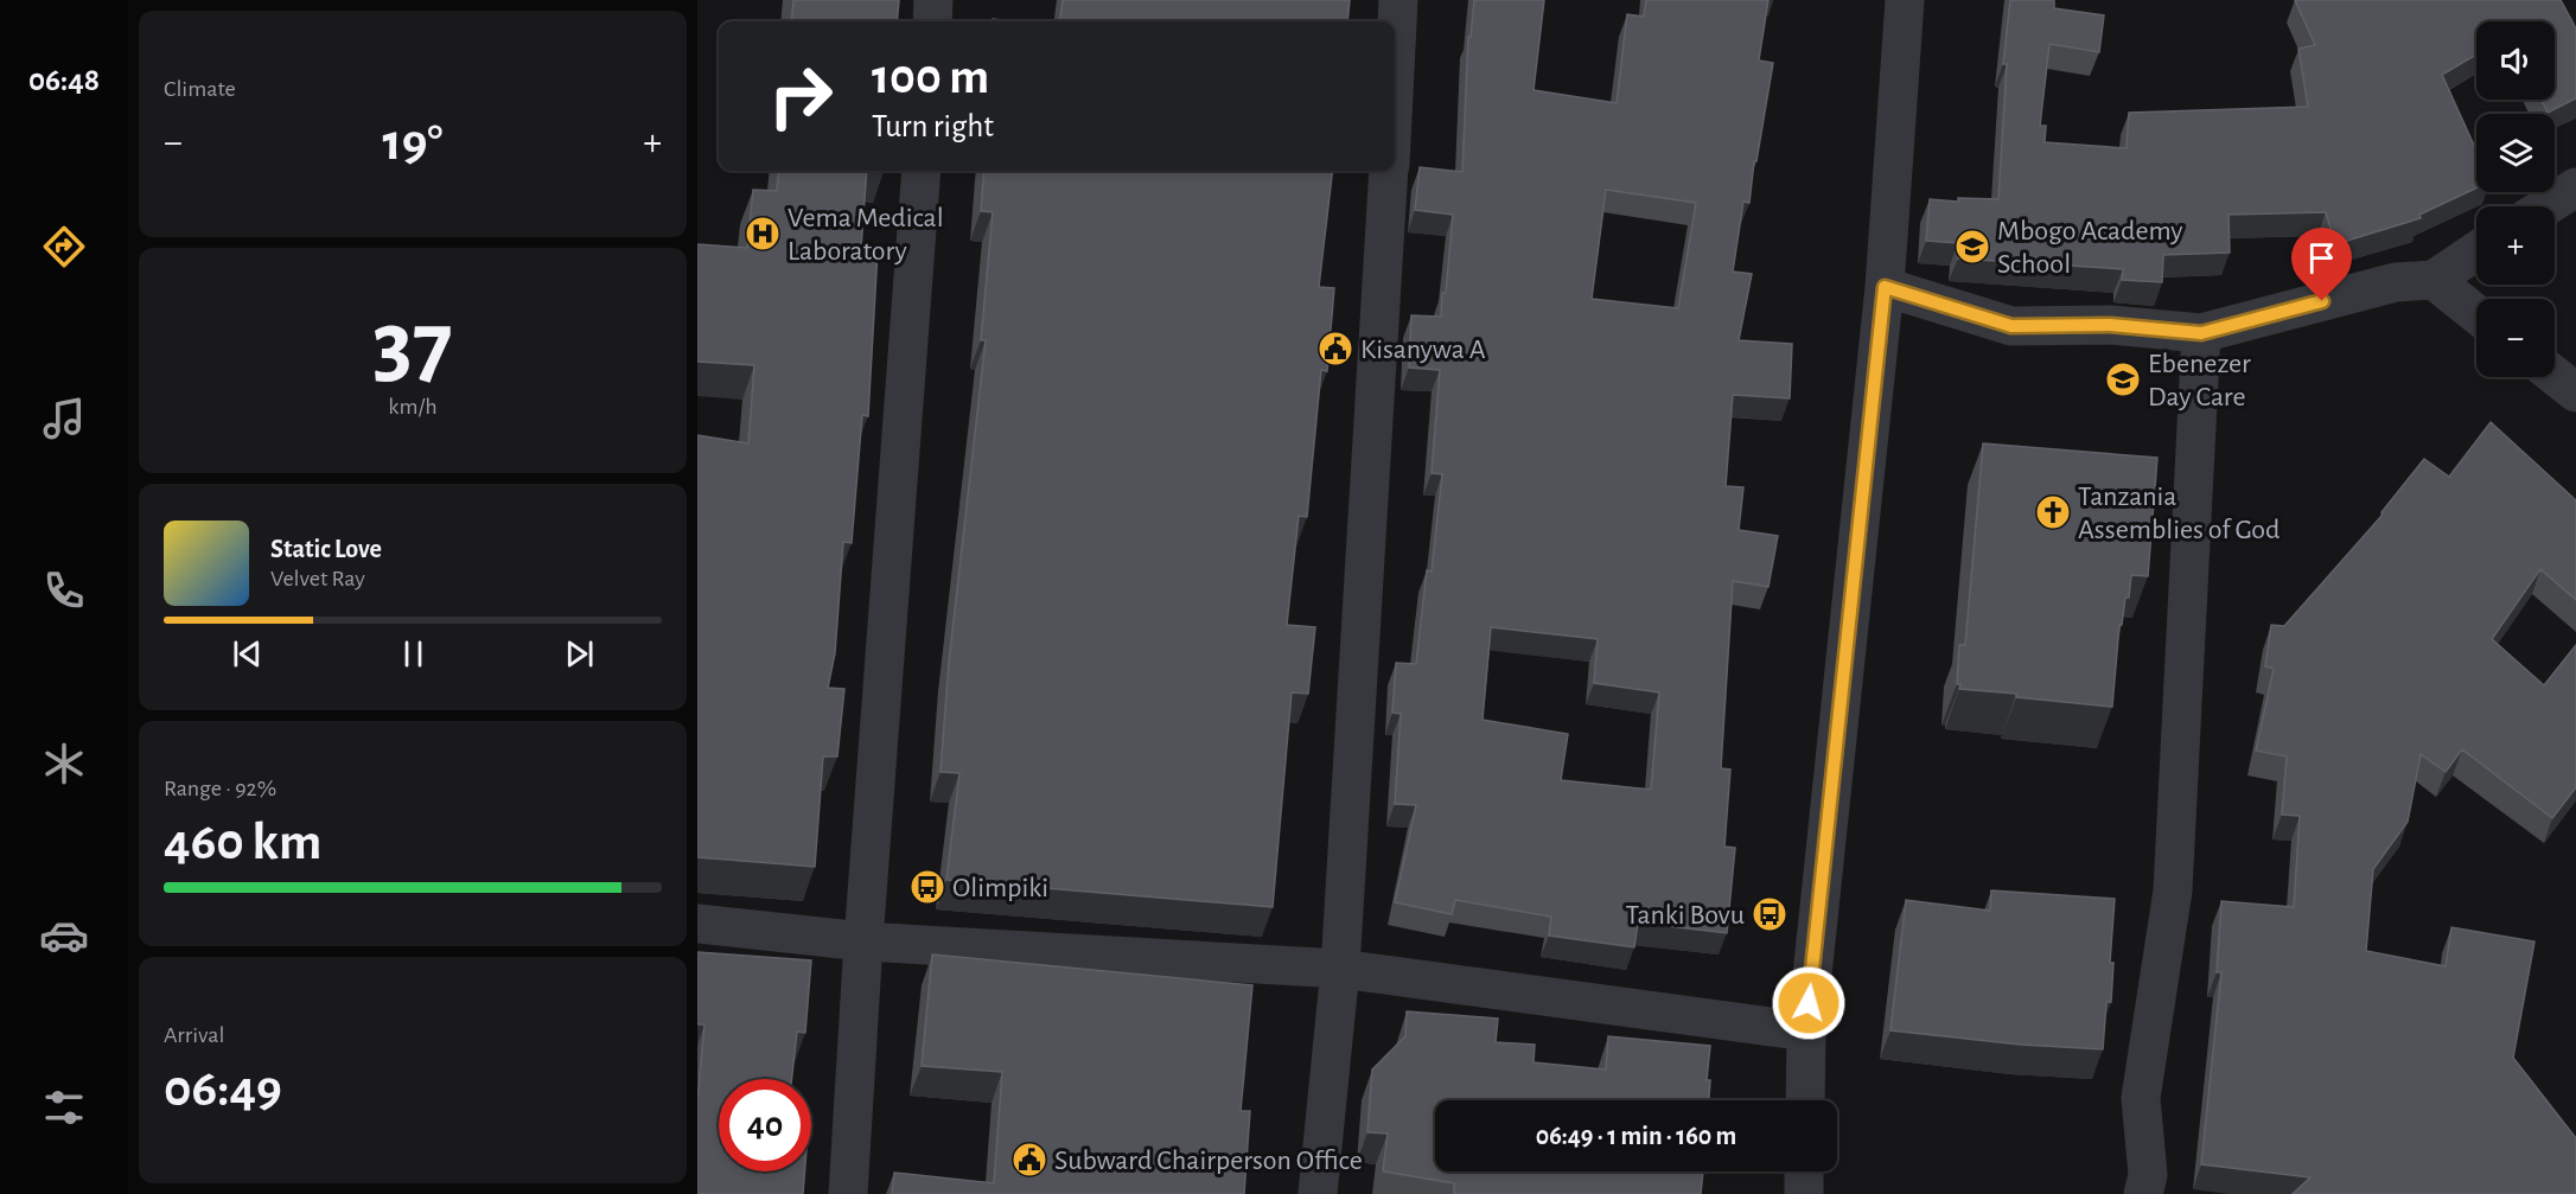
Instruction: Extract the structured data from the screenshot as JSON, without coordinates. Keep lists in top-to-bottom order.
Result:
{
  "places": {
    "hospital": ["Vema Medical Laboratory"],
    "school or university": ["Mbogo Academy School", "Ebenezer Day Care"],
    "public building": ["Kisanywa A", "Subward Chairperson Office"],
    "church": ["Tanzania Assemblies of God"],
    "bus stop": ["Olimpiki", "Tanki Bovu"]
  },
  "page": {
    "tabs": "06:48",
    "tile": [
      "Climate",
      ["37", "km/h"],
      ["Range · 92%", "460 km"],
      ["Arrival", "06:49"]
    ],
    "map_buttons": ["+", "−"],
    "turn": ["100 m", "Turn right"],
    "heat": ["−", "19°", "+"],
    "song": ["Static Love", "Velvet Ray"],
    "limit": "40",
    "trip": "06:49 · 1 min · 160 m"
  }
}
